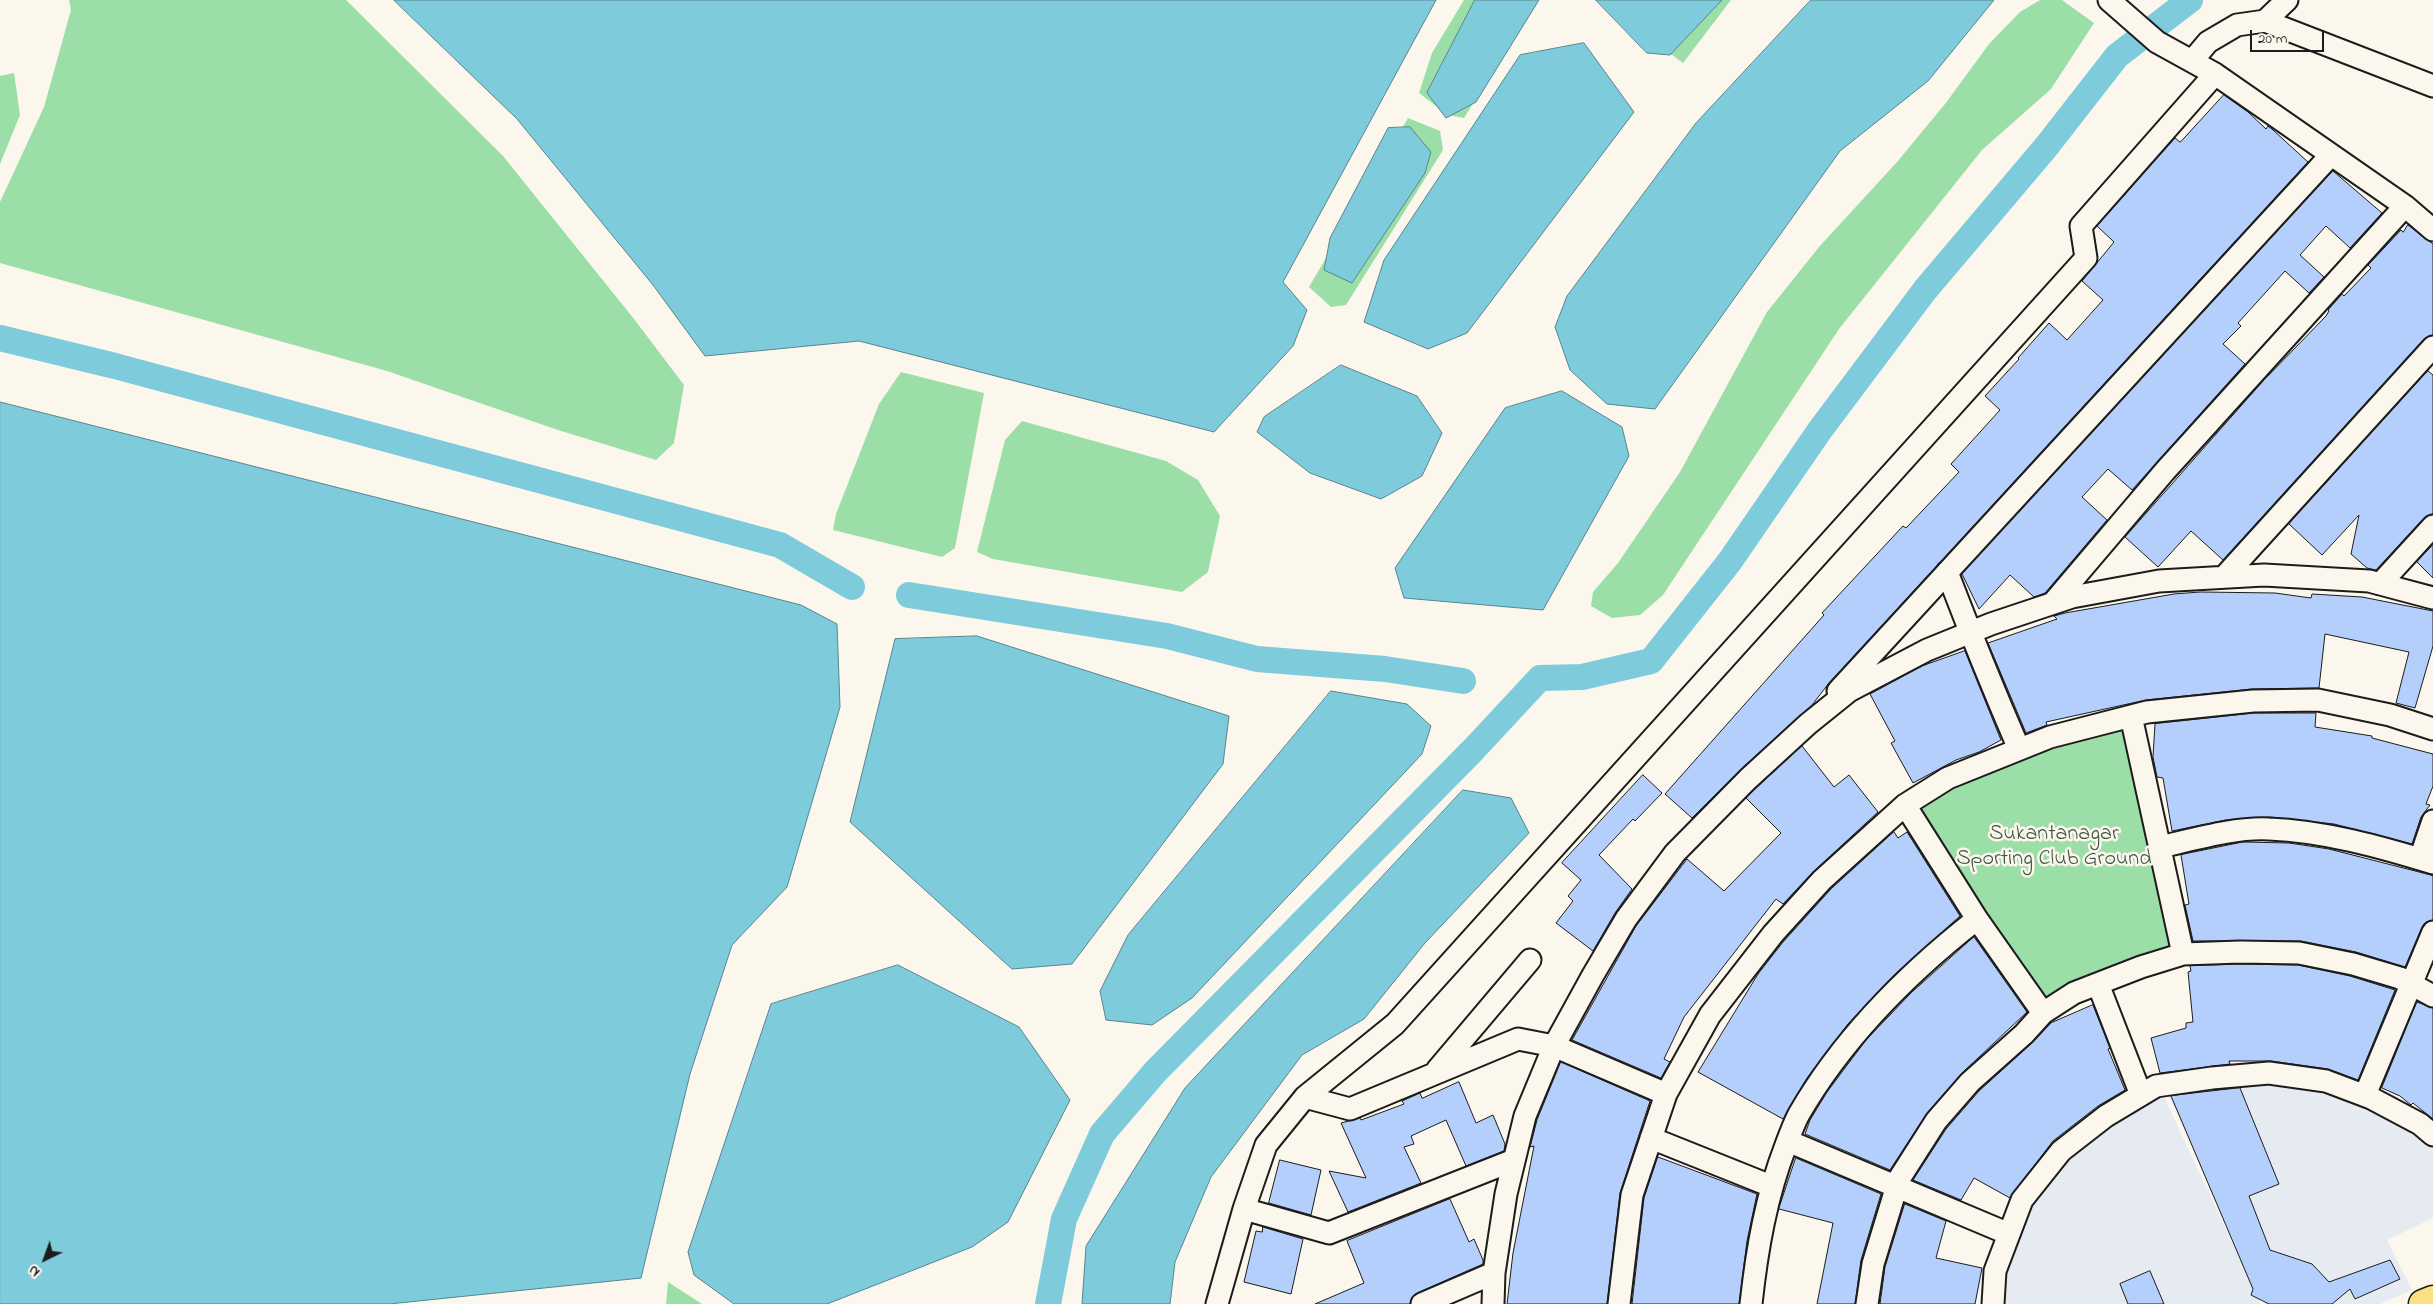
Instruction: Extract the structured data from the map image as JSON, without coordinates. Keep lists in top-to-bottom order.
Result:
{
  "parks": ["Sukantanagar Sporting Club Ground"],
  "scale_bar": "20 m",
  "north": "bottom left"
}
